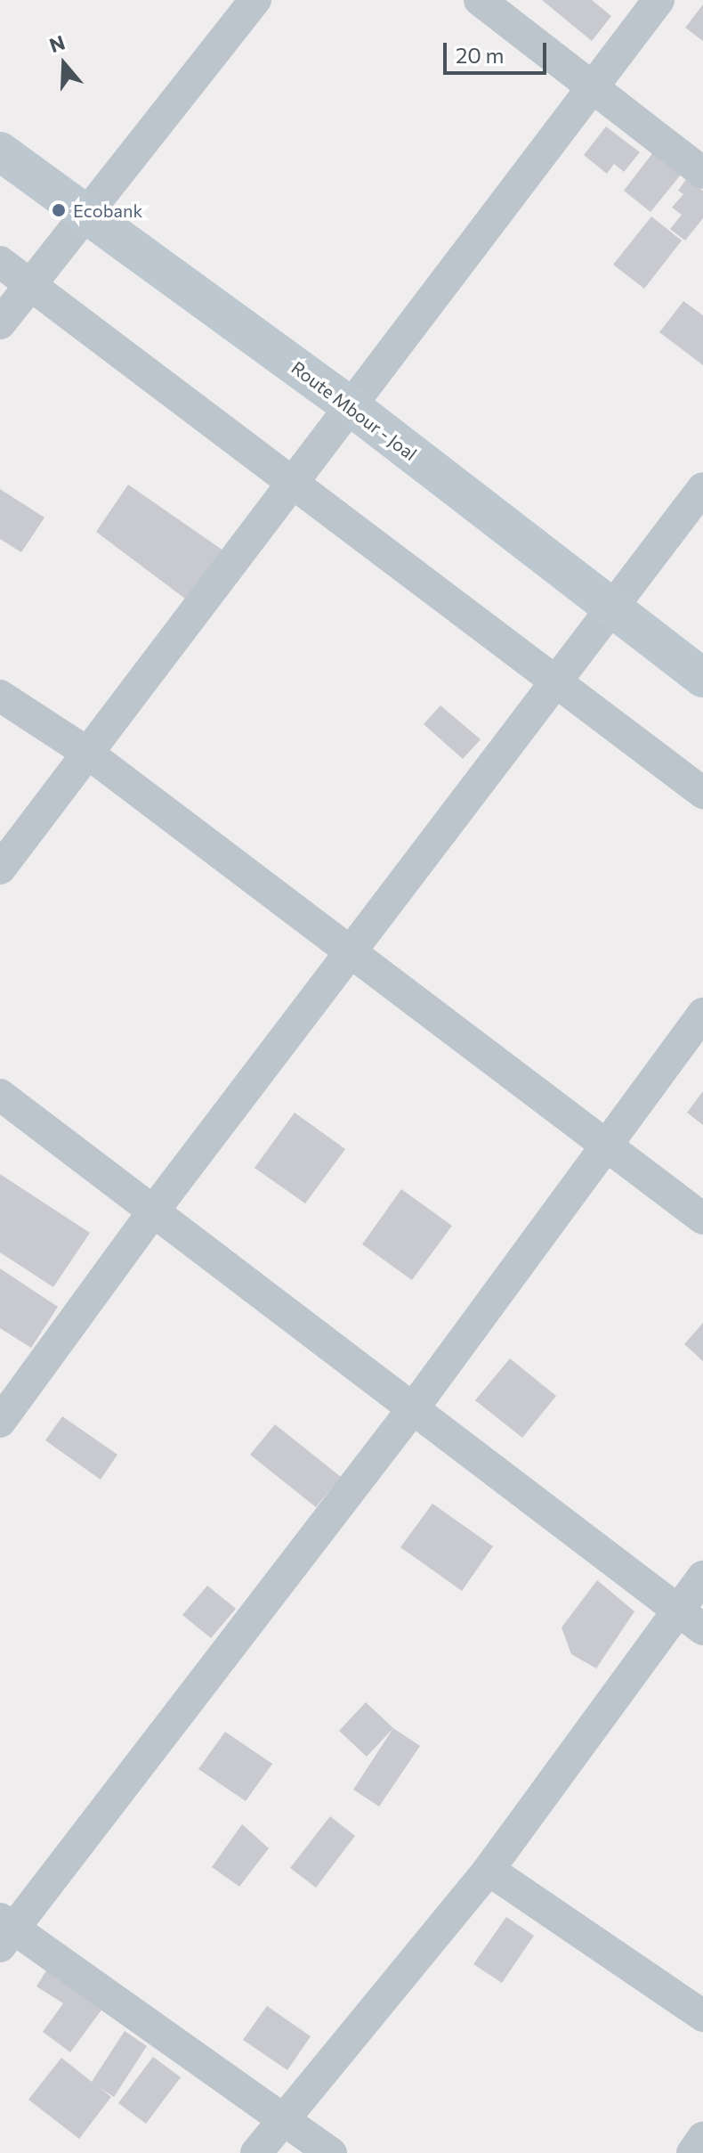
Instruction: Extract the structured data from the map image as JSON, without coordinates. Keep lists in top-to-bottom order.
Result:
{
  "streets": {
    "main road": ["Route Mbour - Joal"]
  },
  "places": ["Ecobank"],
  "scale_bar": "20 m",
  "north": "top"
}
